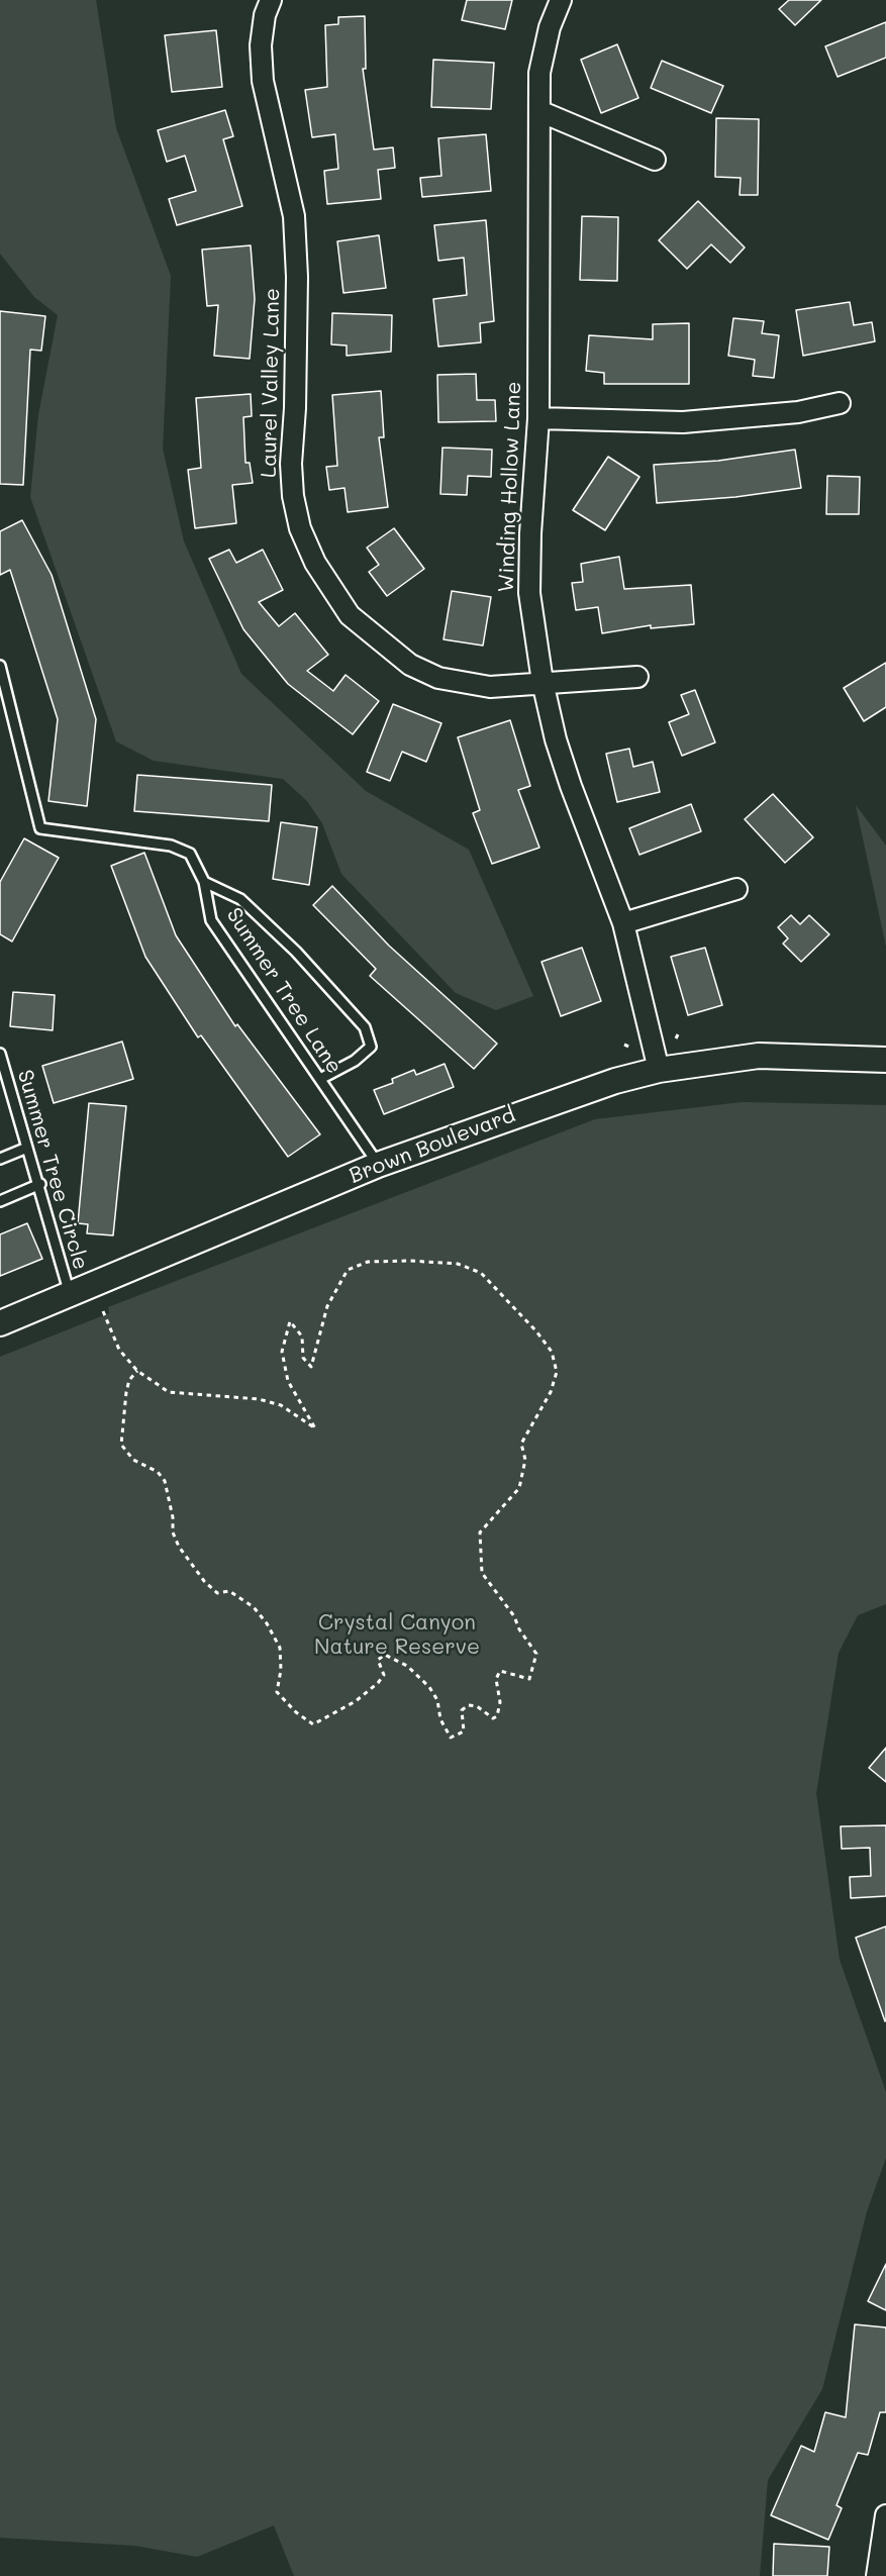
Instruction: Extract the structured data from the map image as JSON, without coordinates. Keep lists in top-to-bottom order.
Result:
{
  "streets": {
    "street": ["Laurel Valley Lane", "Winding Hollow Lane", "Brown Boulevard"],
    "lane": ["Summer Tree Lane", "Summer Tree Circle"]
  },
  "crossings": [
    ["Laurel Valley Lane", "Winding Hollow Lane"],
    ["Winding Hollow Lane", "Brown Boulevard"],
    ["Summer Tree Lane", "Brown Boulevard"],
    ["Brown Boulevard", "Summer Tree Circle"]
  ],
  "parks": ["Crystal Canyon Nature Reserve"]
}
